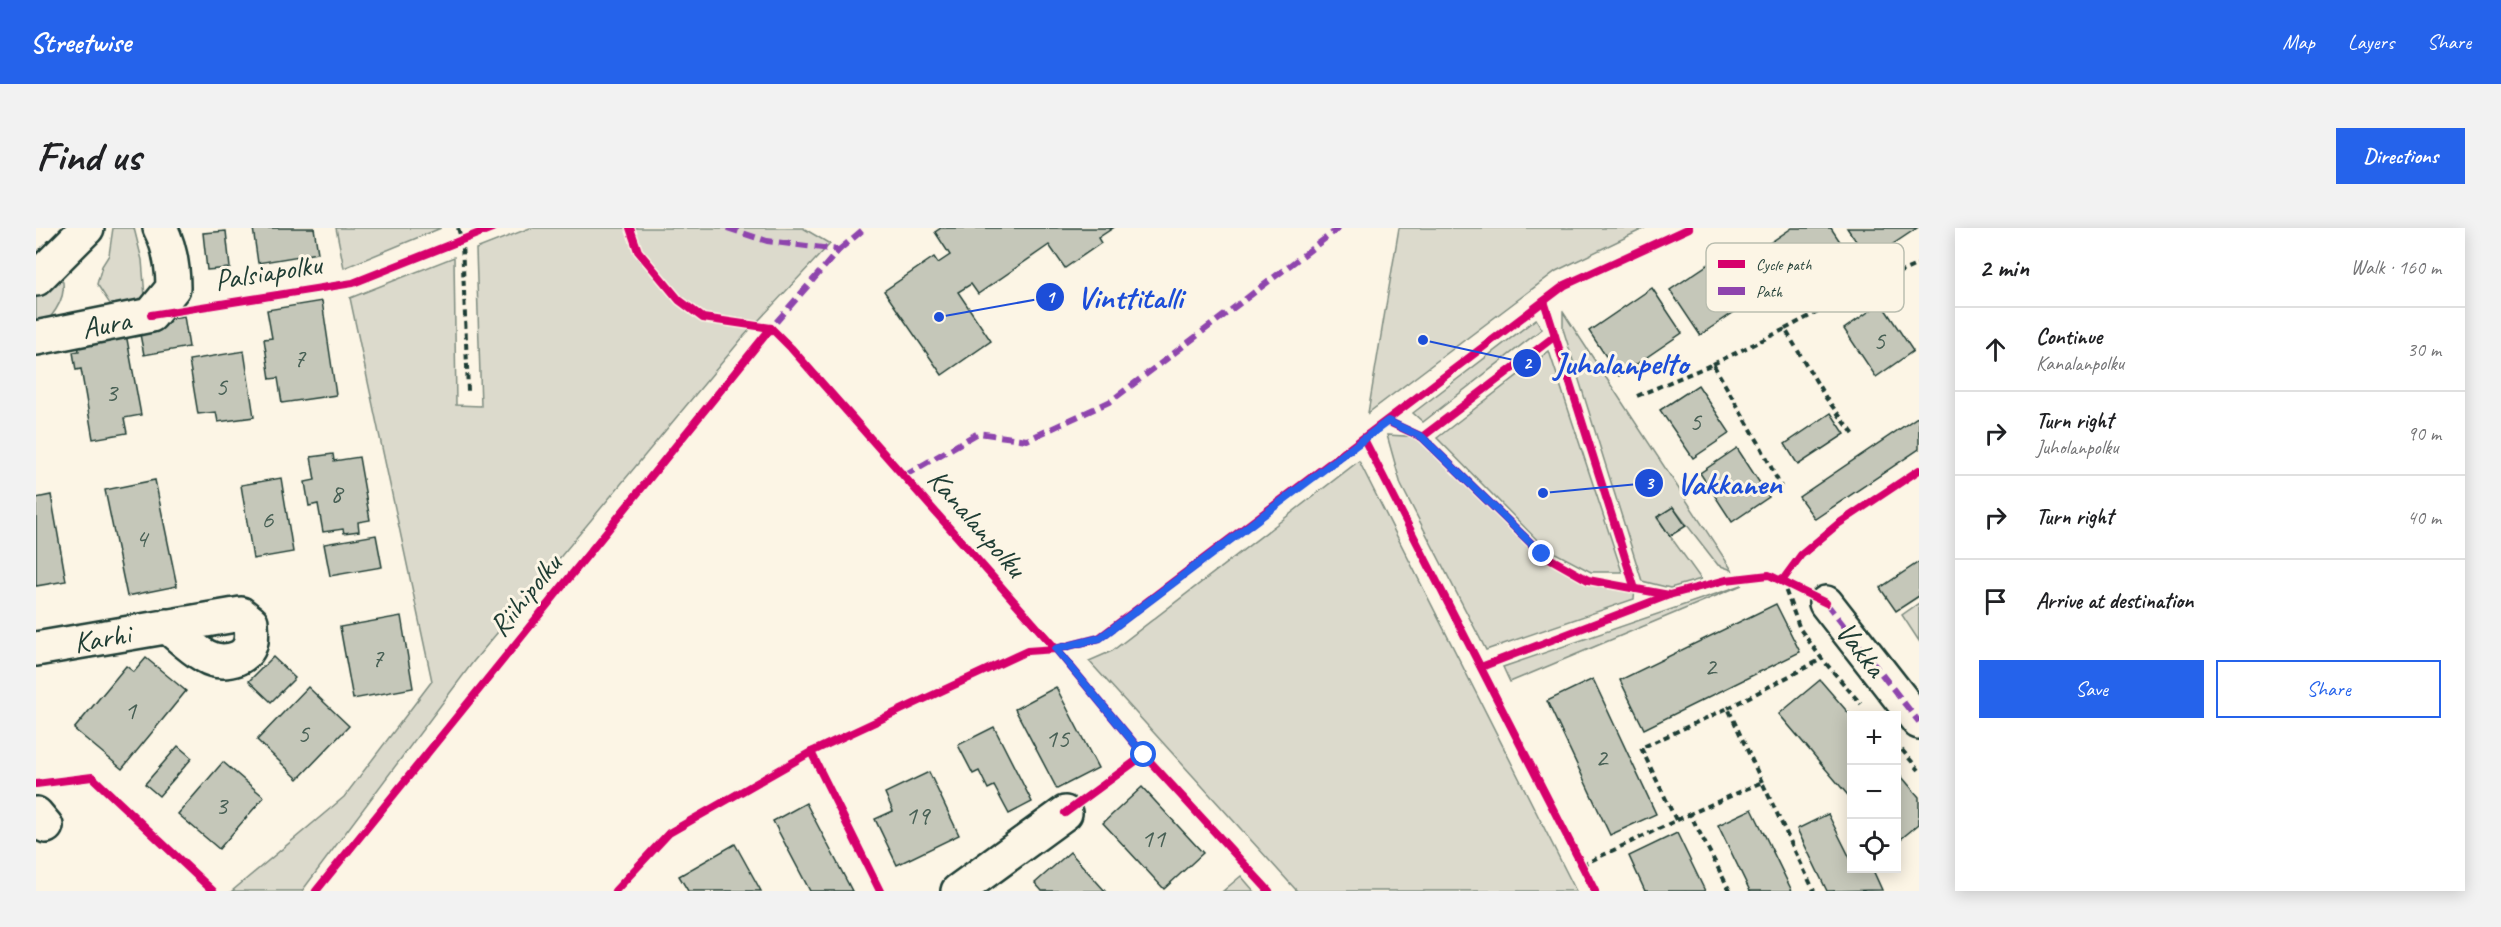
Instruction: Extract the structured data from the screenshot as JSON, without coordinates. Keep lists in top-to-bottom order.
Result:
{
  "streets": {
    "street": ["Aura", "Karhi", "Vakka"],
    "cycle path": ["Palsiapolku", "Kanalanpolku", "Riihipolku"]
  },
  "places": ["Vinttitalli", "Juhalanpelto", "Vakkanen"],
  "house_numbers": [
    "5",
    "7",
    "5",
    "3",
    "5",
    "8",
    "6",
    "4",
    "7",
    "2",
    "1",
    "5",
    "15",
    "2",
    "3",
    "19",
    "11"
  ],
  "legend": ["Cycle path", "Path"],
  "page": {
    "header": "Streetwise",
    "nav": ["Map", "Layers", "Share"],
    "buttons": [
      "Directions",
      ["Save", "Share"]
    ],
    "title": "Find us",
    "heading": ["2 min", "Walk · 160 m"],
    "list": [
      ["Continue", "Kanalanpolku", "30 m"],
      ["Turn right", "Juholanpolku", "90 m"],
      ["Turn right", "40 m"],
      "Arrive at destination"
    ],
    "map_buttons": ["+", "−"]
  }
}
